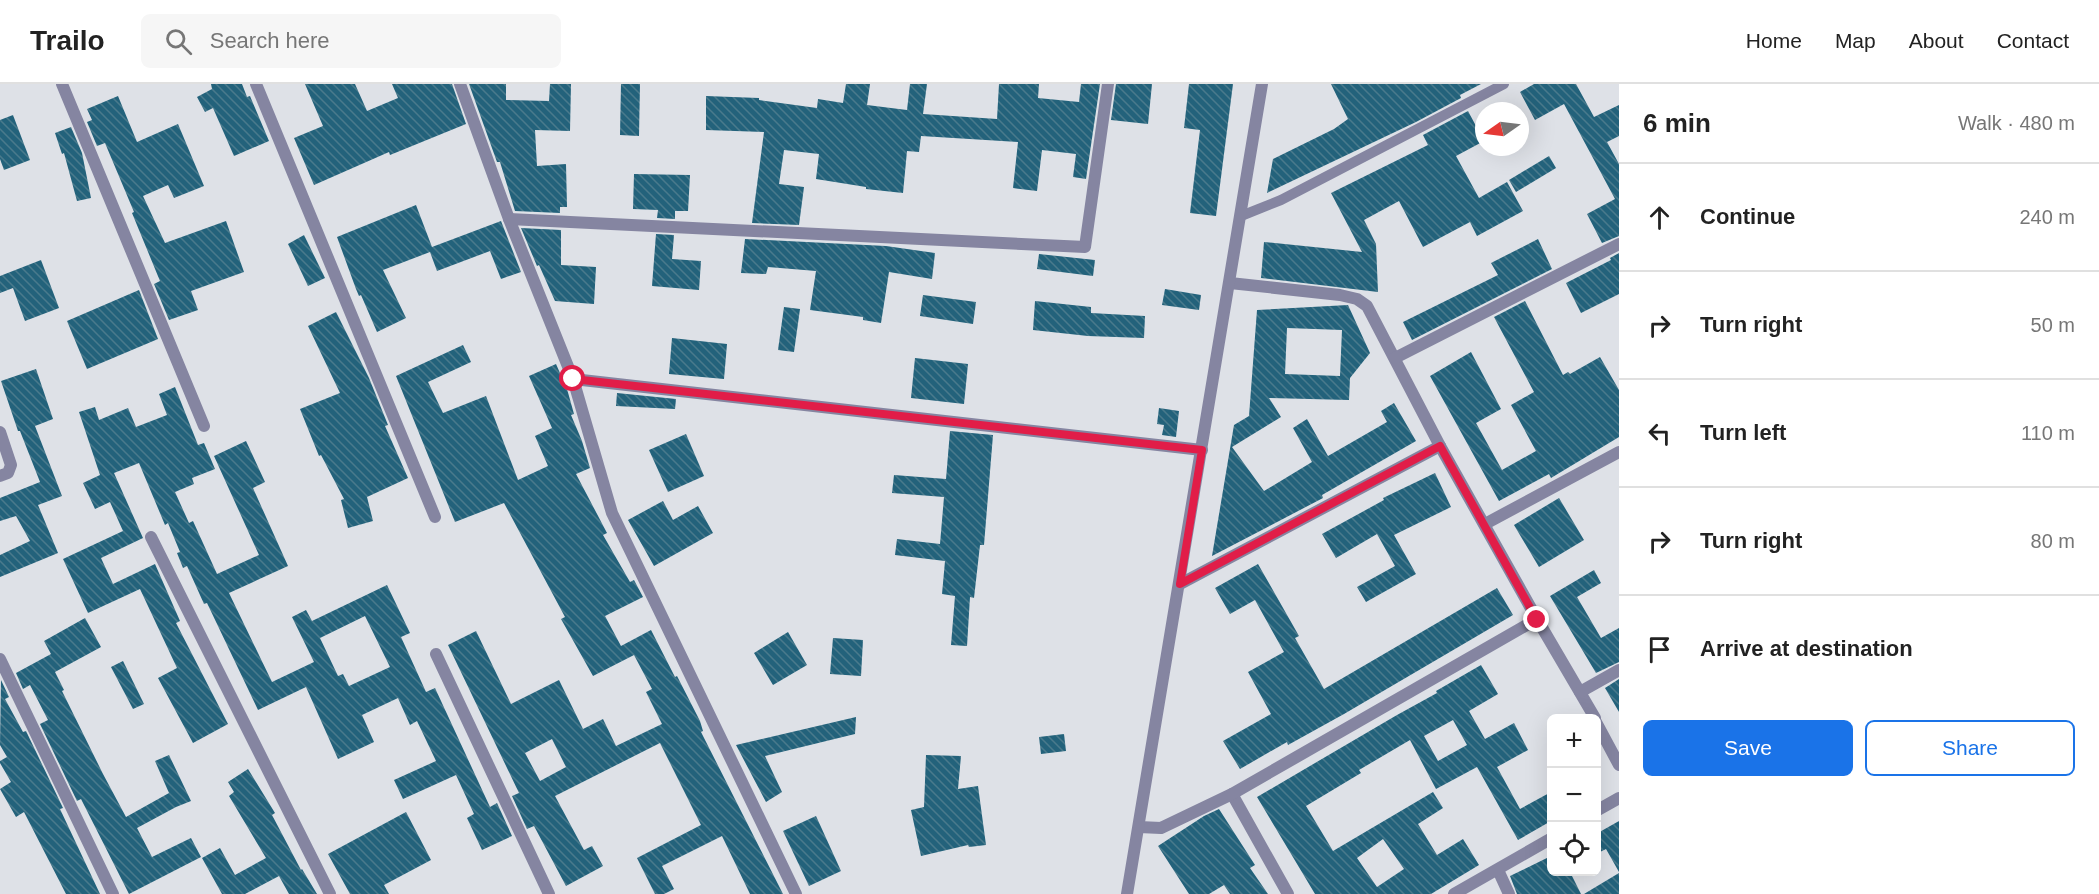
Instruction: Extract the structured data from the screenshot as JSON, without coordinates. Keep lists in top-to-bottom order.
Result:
{
  "north": "left",
  "page": {
    "header": "Trailo",
    "search": "Search here",
    "nav": [
      "Home",
      "Map",
      "About",
      "Contact"
    ],
    "heading": ["6 min", "Walk · 480 m"],
    "list": [
      ["Continue", "240 m"],
      ["Turn right", "50 m"],
      ["Turn left", "110 m"],
      ["Turn right", "80 m"],
      "Arrive at destination"
    ],
    "buttons": ["Save", "Share"],
    "map_buttons": ["+", "−"]
  }
}
